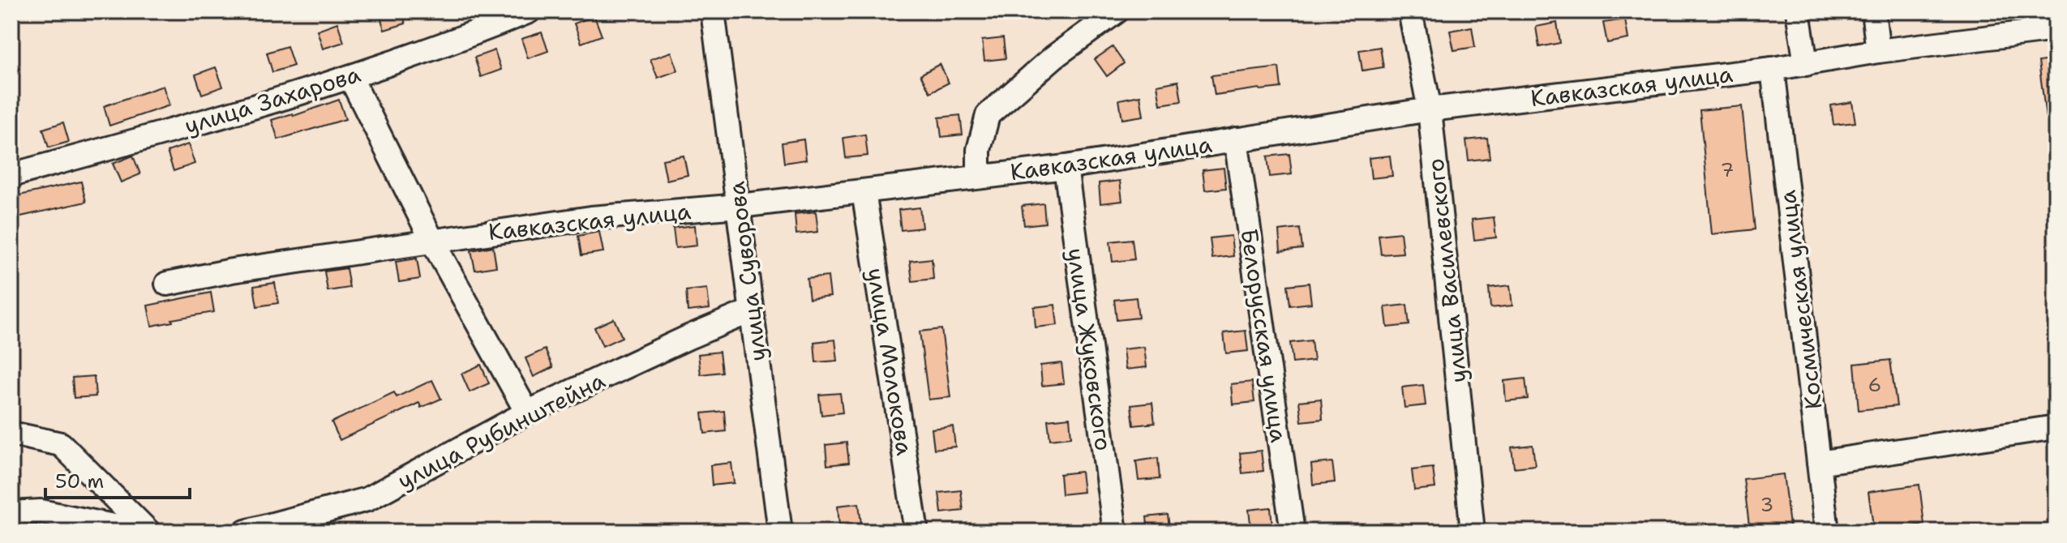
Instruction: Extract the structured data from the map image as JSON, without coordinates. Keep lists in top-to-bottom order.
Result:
{
  "streets": {
    "street": [
      "Кавказская улица",
      "улица Захарова",
      "улица Василевского",
      "улица Суворова",
      "Космическая улица",
      "Белорусская улица",
      "улица Жуковского",
      "улица Молокова",
      "улица Рубинштейна"
    ]
  },
  "crossings": [
    ["Кавказская улица", "улица Василевского"],
    ["Кавказская улица", "улица Суворова"],
    ["Кавказская улица", "Космическая улица"],
    ["Кавказская улица", "Белорусская улица"],
    ["Кавказская улица", "улица Жуковского"],
    ["Кавказская улица", "улица Молокова"],
    ["улица Суворова", "улица Рубинштейна"]
  ],
  "house_numbers": ["7", "6", "3"],
  "scale_bar": "50 m"
}
